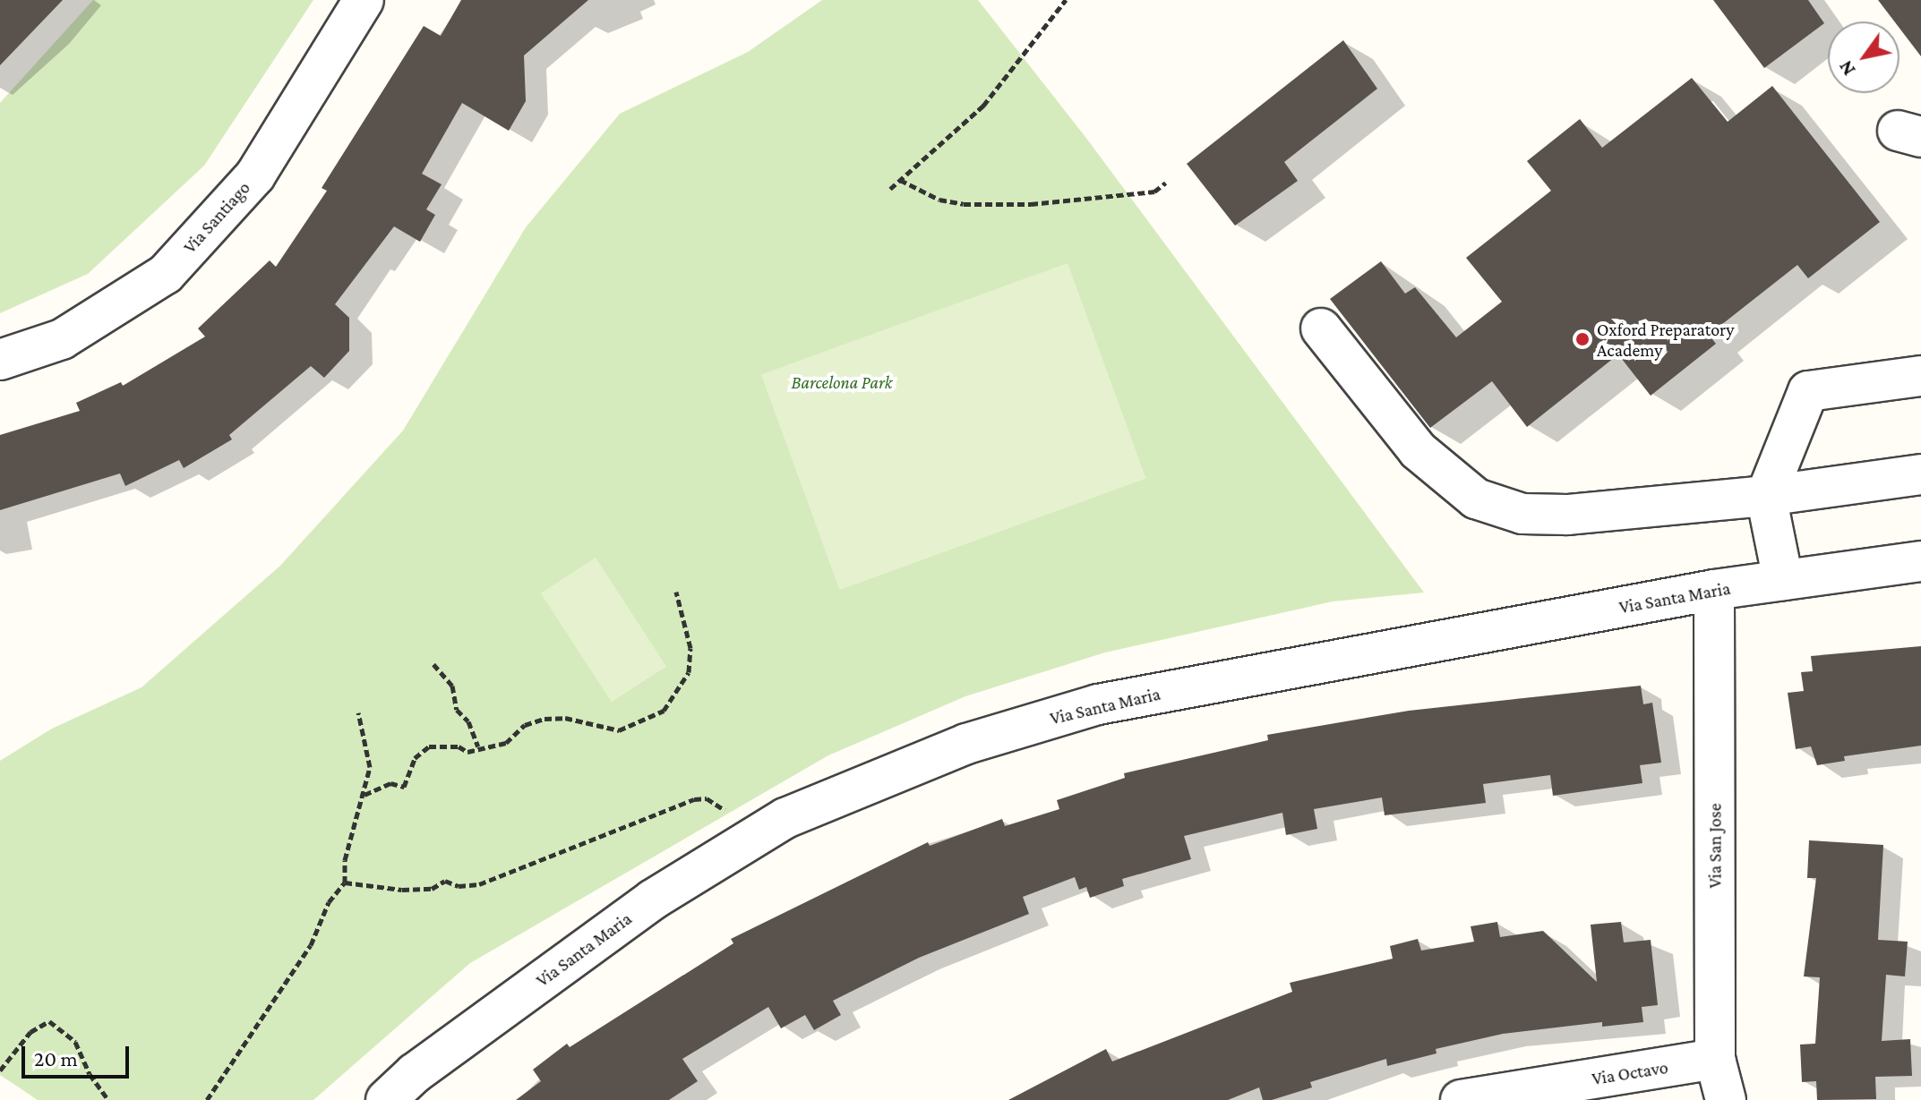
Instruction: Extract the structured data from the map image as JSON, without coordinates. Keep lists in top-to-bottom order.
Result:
{
  "streets": {
    "street": [
      "Via Santiago",
      "Via Santa Maria",
      "Via San Jose",
      "Via Octavo"
    ]
  },
  "crossings": [
    ["Via Santa Maria", "Via San Jose"],
    ["Via San Jose", "Via Octavo"]
  ],
  "parks": ["Barcelona Park"],
  "places": ["Oxford Preparatory Academy"],
  "scale_bar": "20 m",
  "north": "bottom left"
}
